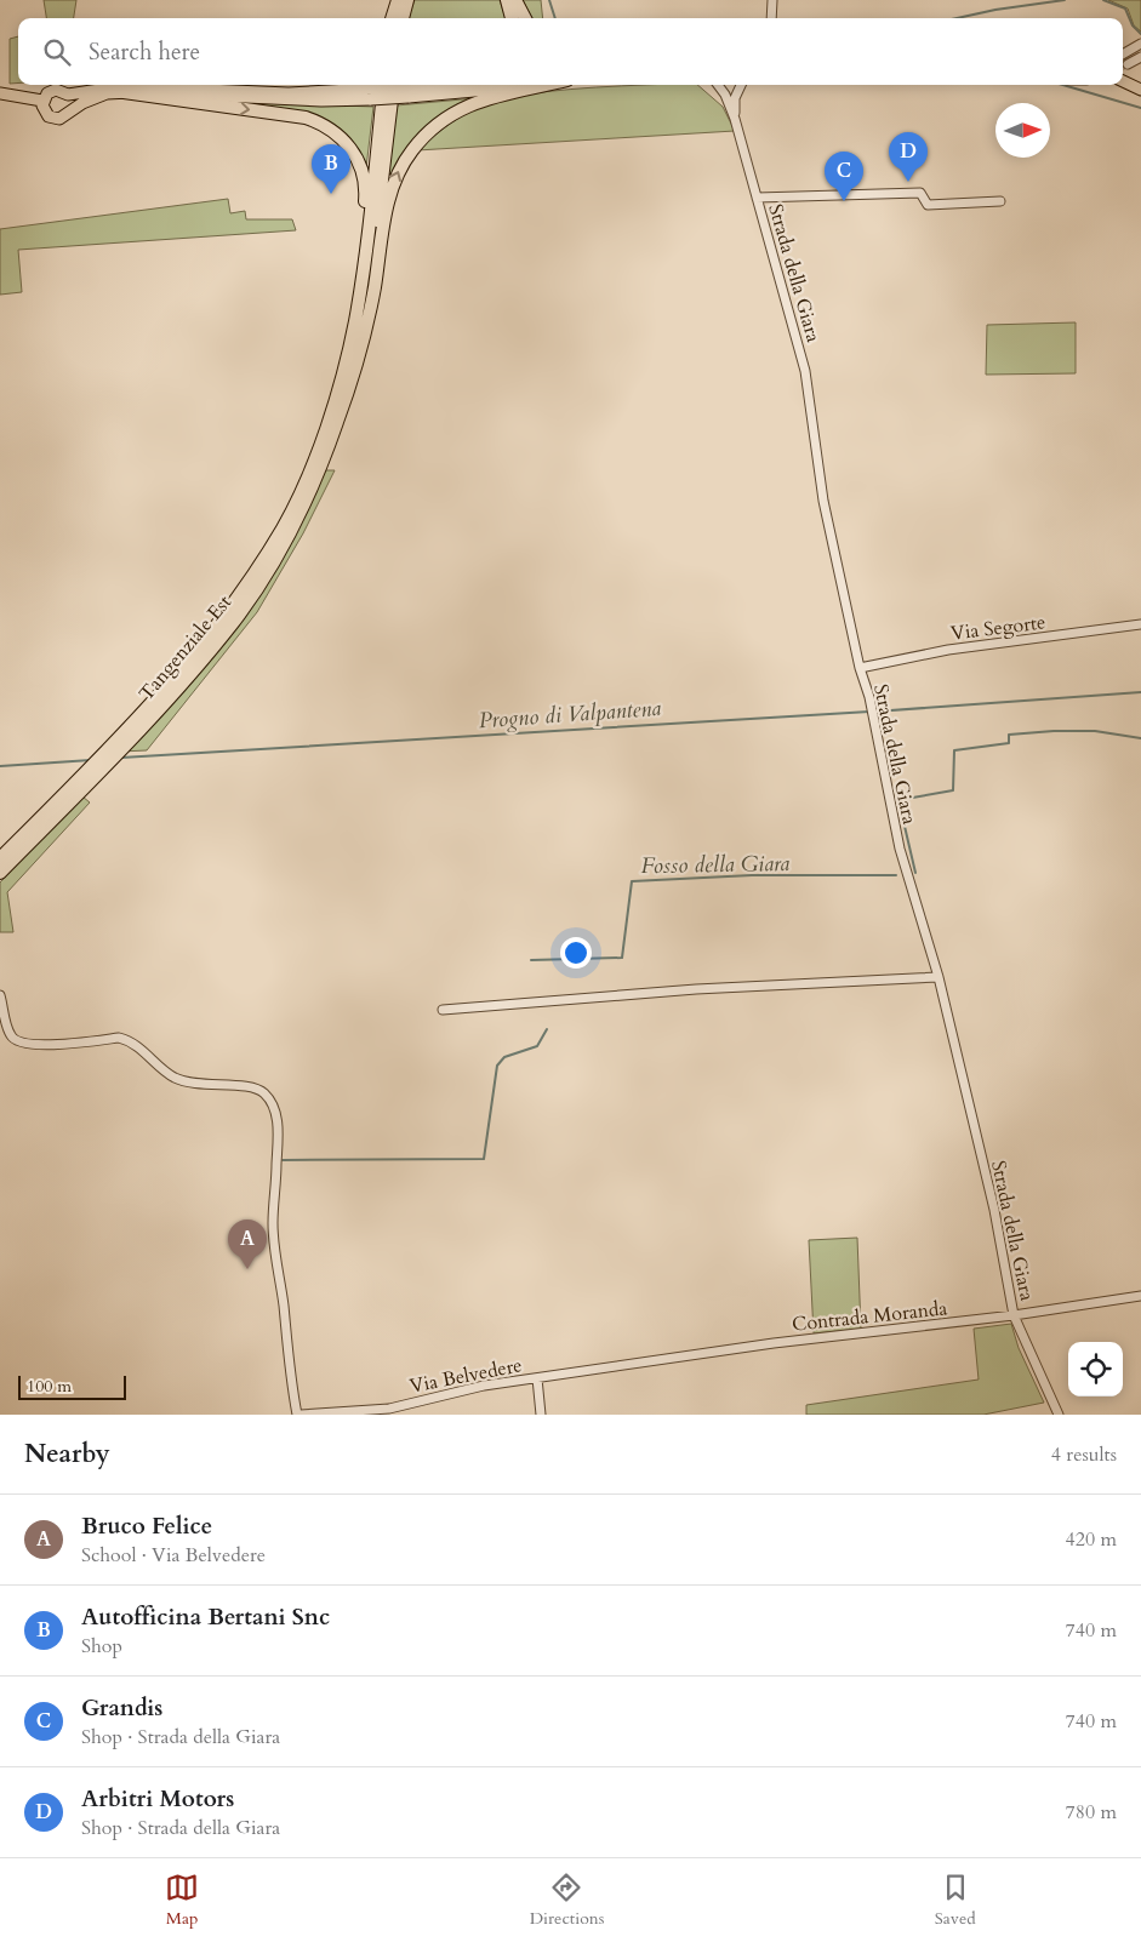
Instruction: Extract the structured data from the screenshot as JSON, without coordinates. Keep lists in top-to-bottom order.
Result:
{
  "streets": {
    "highway": ["Tangenziale Est"],
    "street": [
      "Strada della Giara",
      "Via Segorte",
      "Contrada Moranda",
      "Via Belvedere"
    ]
  },
  "crossings": [
    ["Strada della Giara", "Via Segorte"],
    ["Strada della Giara", "Contrada Moranda"],
    ["Contrada Moranda", "Via Belvedere"]
  ],
  "water": ["Progno di Valpantena", "Fosso della Giara"],
  "scale_bar": "100 m",
  "north": "right",
  "page": {
    "search": "Search here",
    "pins": [
      "D",
      "B",
      "C",
      "A"
    ],
    "scale": "100 m",
    "heading": ["Nearby", "4 results"],
    "list": [
      {
        "mark": "A",
        "name": "Bruco Felice",
        "note": "School · Via Belvedere",
        "value": "420 m"
      },
      {
        "mark": "B",
        "name": "Autofficina Bertani Snc",
        "note": "Shop",
        "value": "740 m"
      },
      {
        "mark": "C",
        "name": "Grandis",
        "note": "Shop · Strada della Giara",
        "value": "740 m"
      },
      {
        "mark": "D",
        "name": "Arbitri Motors",
        "note": "Shop · Strada della Giara",
        "value": "780 m"
      }
    ],
    "nav": ["Map", "Directions", "Saved"]
  }
}
